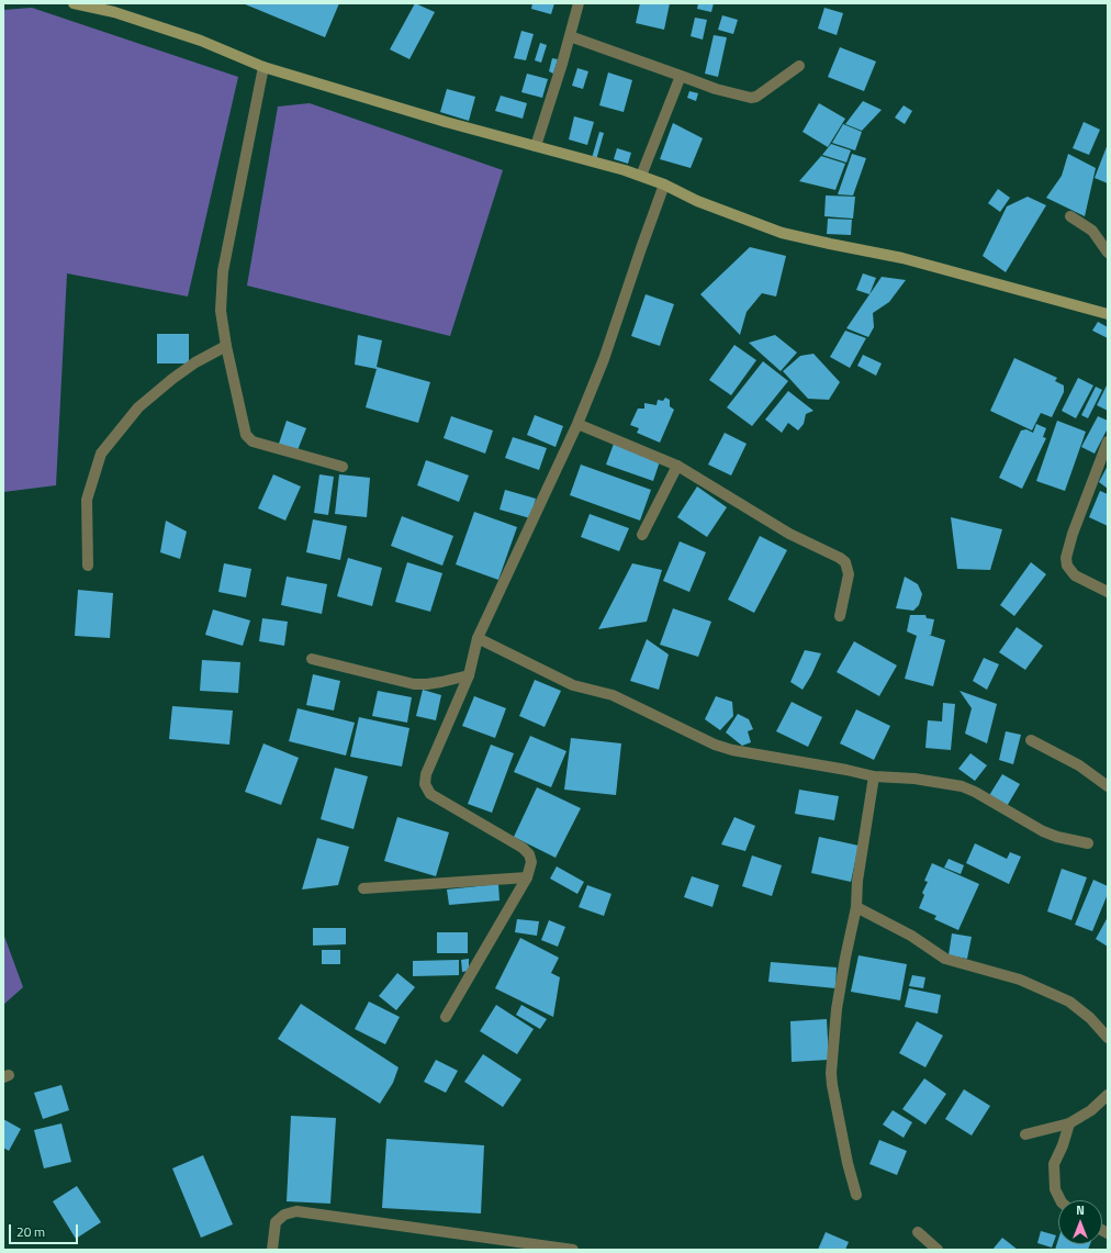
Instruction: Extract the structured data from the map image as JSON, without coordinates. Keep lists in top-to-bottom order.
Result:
{
  "scale_bar": "20 m",
  "north": "top"
}
